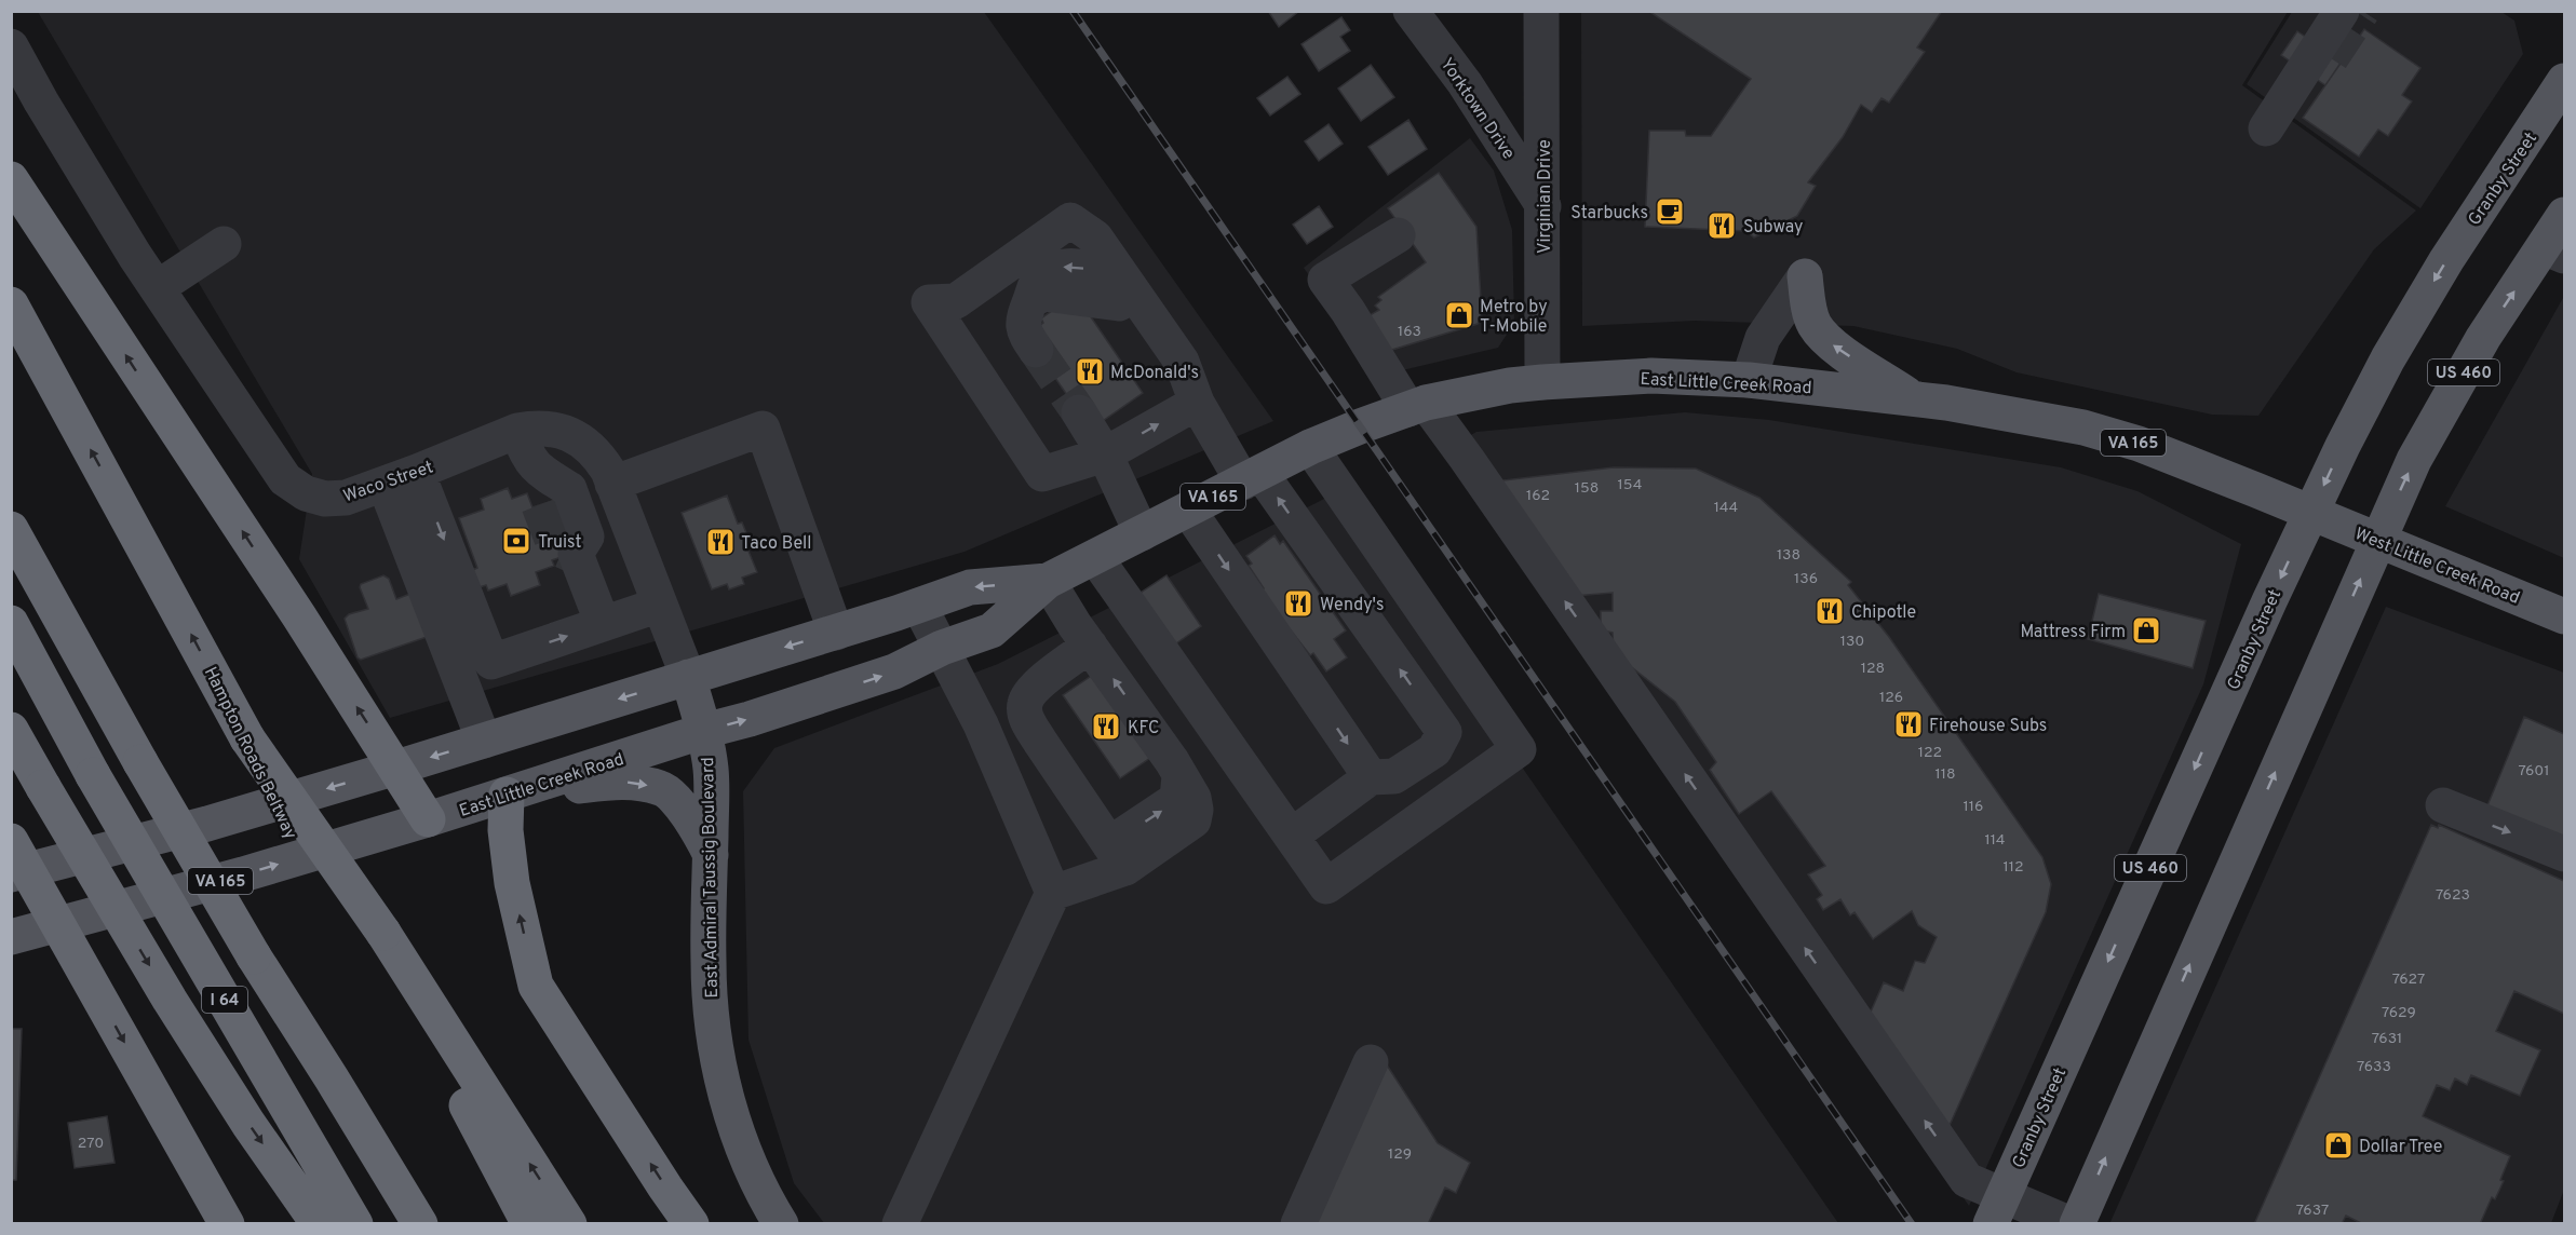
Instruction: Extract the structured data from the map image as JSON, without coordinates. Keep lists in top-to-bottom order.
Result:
{
  "streets": {
    "highway": ["Hampton Roads Beltway", "I 64"],
    "main road": [
      "Granby Street",
      "US 460",
      "East Little Creek Road",
      "VA 165",
      "West Little Creek Road",
      "East Admiral Taussig Boulevard"
    ],
    "street": ["Yorktown Drive", "Virginian Drive", "Waco Street"]
  },
  "crossings": [
    ["Yorktown Drive", "Virginian Drive"],
    ["Granby Street", "East Little Creek Road"],
    ["Granby Street", "West Little Creek Road"],
    ["Virginian Drive", "East Little Creek Road"],
    ["US 460", "West Little Creek Road"],
    ["East Little Creek Road", "Waco Street"],
    ["East Little Creek Road", "West Little Creek Road"],
    ["East Little Creek Road", "East Admiral Taussig Boulevard"],
    ["Waco Street", "East Admiral Taussig Boulevard"]
  ],
  "places": {
    "cafe": ["Starbucks"],
    "restaurant": [
      "Subway",
      "McDonald's",
      "Taco Bell",
      "Wendy's",
      "Chipotle",
      "Firehouse Subs",
      "KFC"
    ],
    "shop": ["Metro by T-Mobile", "Mattress Firm", "Dollar Tree"],
    "bank": ["Truist"]
  },
  "house_numbers": [
    "163",
    "154",
    "158",
    "162",
    "144",
    "138",
    "136",
    "130",
    "128",
    "126",
    "122",
    "7601",
    "118",
    "116",
    "114",
    "112",
    "7623",
    "7627",
    "7629",
    "7631",
    "7633",
    "270",
    "129",
    "7637"
  ]
}
